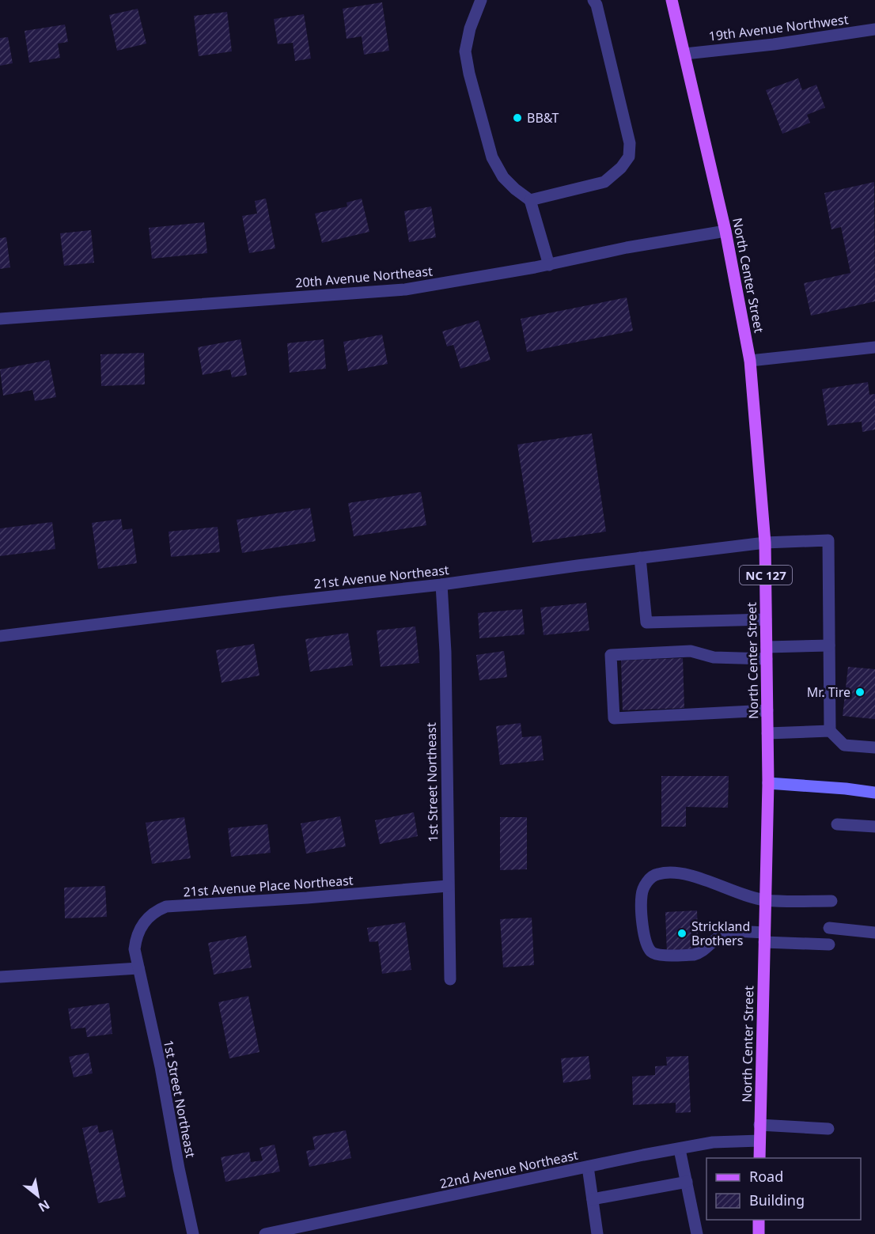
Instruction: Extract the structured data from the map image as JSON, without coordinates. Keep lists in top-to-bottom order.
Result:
{
  "streets": {
    "main road": ["North Center Street", "NC 127"],
    "street": [
      "19th Avenue Northwest",
      "20th Avenue Northeast",
      "21st Avenue Northeast",
      "1st Street Northeast",
      "21st Avenue Place Northeast",
      "22nd Avenue Northeast"
    ]
  },
  "crossings": [
    ["19th Avenue Northwest", "North Center Street"],
    ["North Center Street", "20th Avenue Northeast"],
    ["North Center Street", "21st Avenue Northeast"],
    ["North Center Street", "22nd Avenue Northeast"],
    ["21st Avenue Northeast", "1st Street Northeast"],
    ["1st Street Northeast", "21st Avenue Place Northeast"]
  ],
  "places": ["BB&T", "Mr. Tire", "Strickland Brothers"],
  "legend": ["Road", "Building"],
  "north": "bottom right"
}
